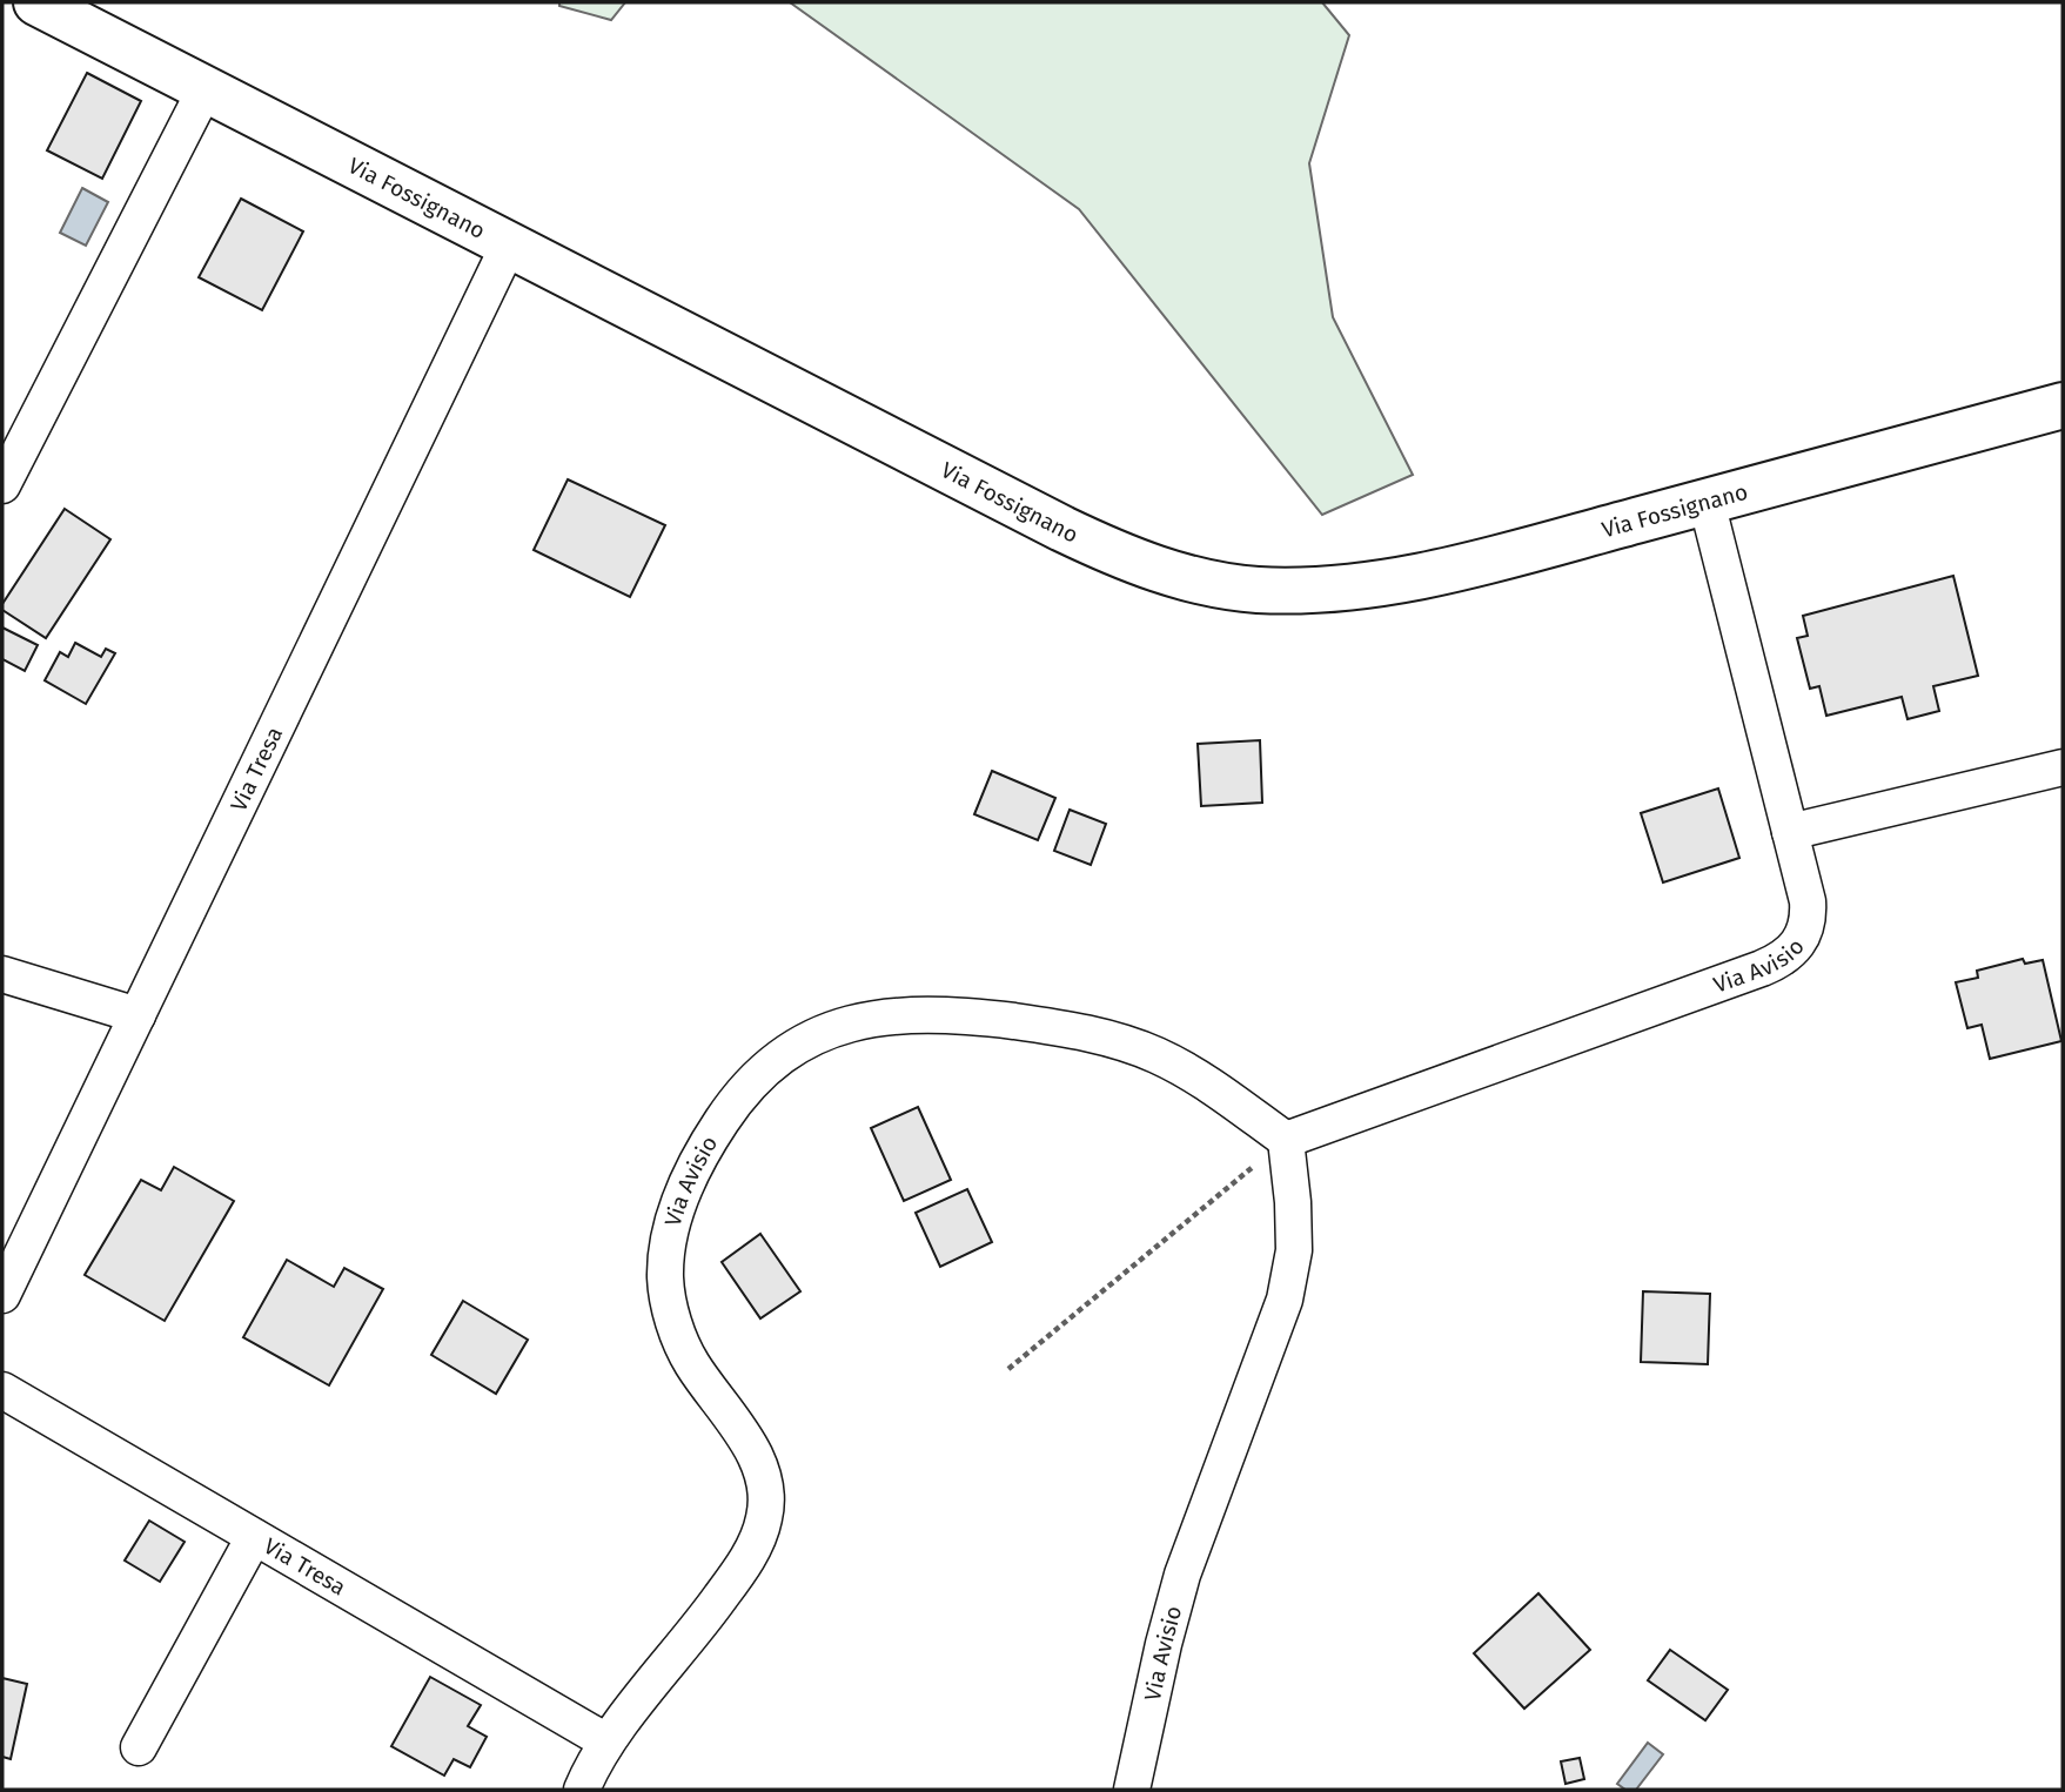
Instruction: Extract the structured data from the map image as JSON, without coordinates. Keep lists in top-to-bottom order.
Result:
{
  "streets": {
    "street": ["Via Fossignano", "Via Tresa", "Via Avisio"]
  },
  "crossings": [
    ["Via Fossignano", "Via Tresa"],
    ["Via Fossignano", "Via Avisio"],
    ["Via Tresa", "Via Avisio"]
  ]
}
